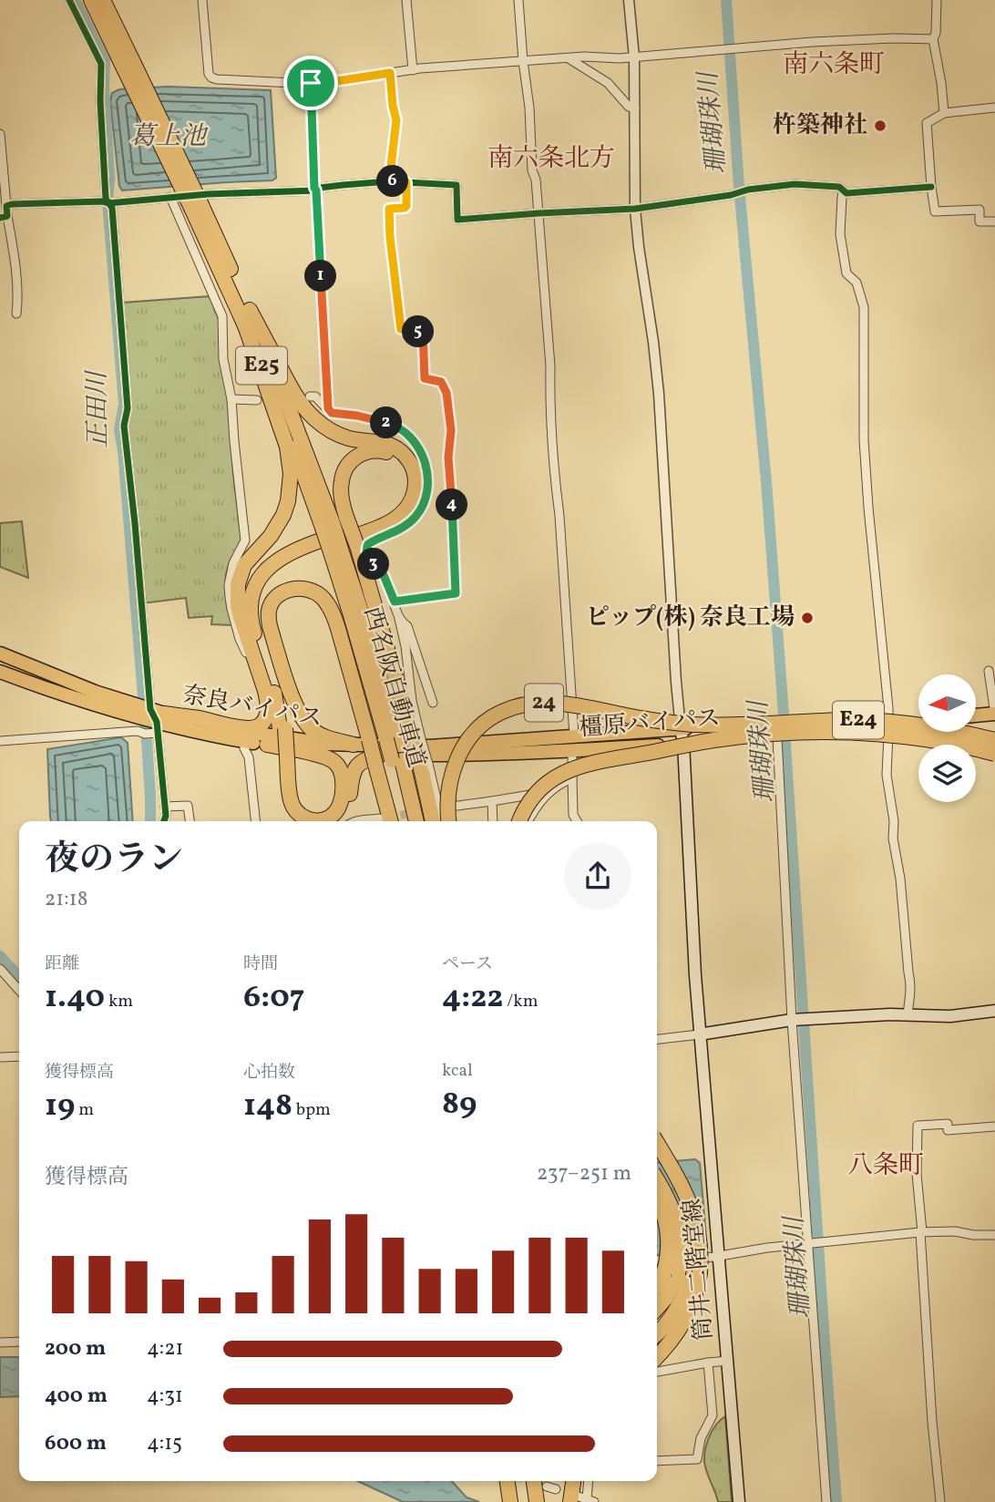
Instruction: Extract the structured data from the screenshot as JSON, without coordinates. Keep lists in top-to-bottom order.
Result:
{
  "streets": {
    "highway": [
      "E25",
      "西名阪自動車道",
      "24",
      "奈良バイパス",
      "E24",
      "橿原バイパス"
    ],
    "main road": ["筒井二階堂線"]
  },
  "crossings": [
    ["西名阪自動車道", "橿原バイパス"],
    ["24", "E24"],
    ["24", "橿原バイパス"],
    ["奈良バイパス", "橿原バイパス"],
    ["E24", "橿原バイパス"],
    ["橿原バイパス", "筒井二階堂線"]
  ],
  "districts": ["南六条町", "南六条北方", "八条町"],
  "water": ["珊瑚珠川", "葛上池", "正田川"],
  "places": ["杵築神社", "ピップ(株) 奈良工場"],
  "north": "left",
  "page": {
    "pins": [
      "6",
      "1",
      "5",
      "2",
      "4",
      "3"
    ],
    "heading": ["夜のラン", "21:18"],
    "stats": [
      ["距離", "1.40 km"],
      ["時間", "6:07"],
      ["ペース", "4:22 /km"],
      ["獲得標高", "19 m"],
      ["心拍数", "148 bpm"],
      ["kcal", "89"]
    ],
    "chart": ["獲得標高", "237–251 m"],
    "list": [
      {
        "name": "200 m",
        "note": "4:21"
      },
      {
        "name": "400 m",
        "note": "4:31"
      },
      {
        "name": "600 m",
        "note": "4:15"
      }
    ]
  }
}
